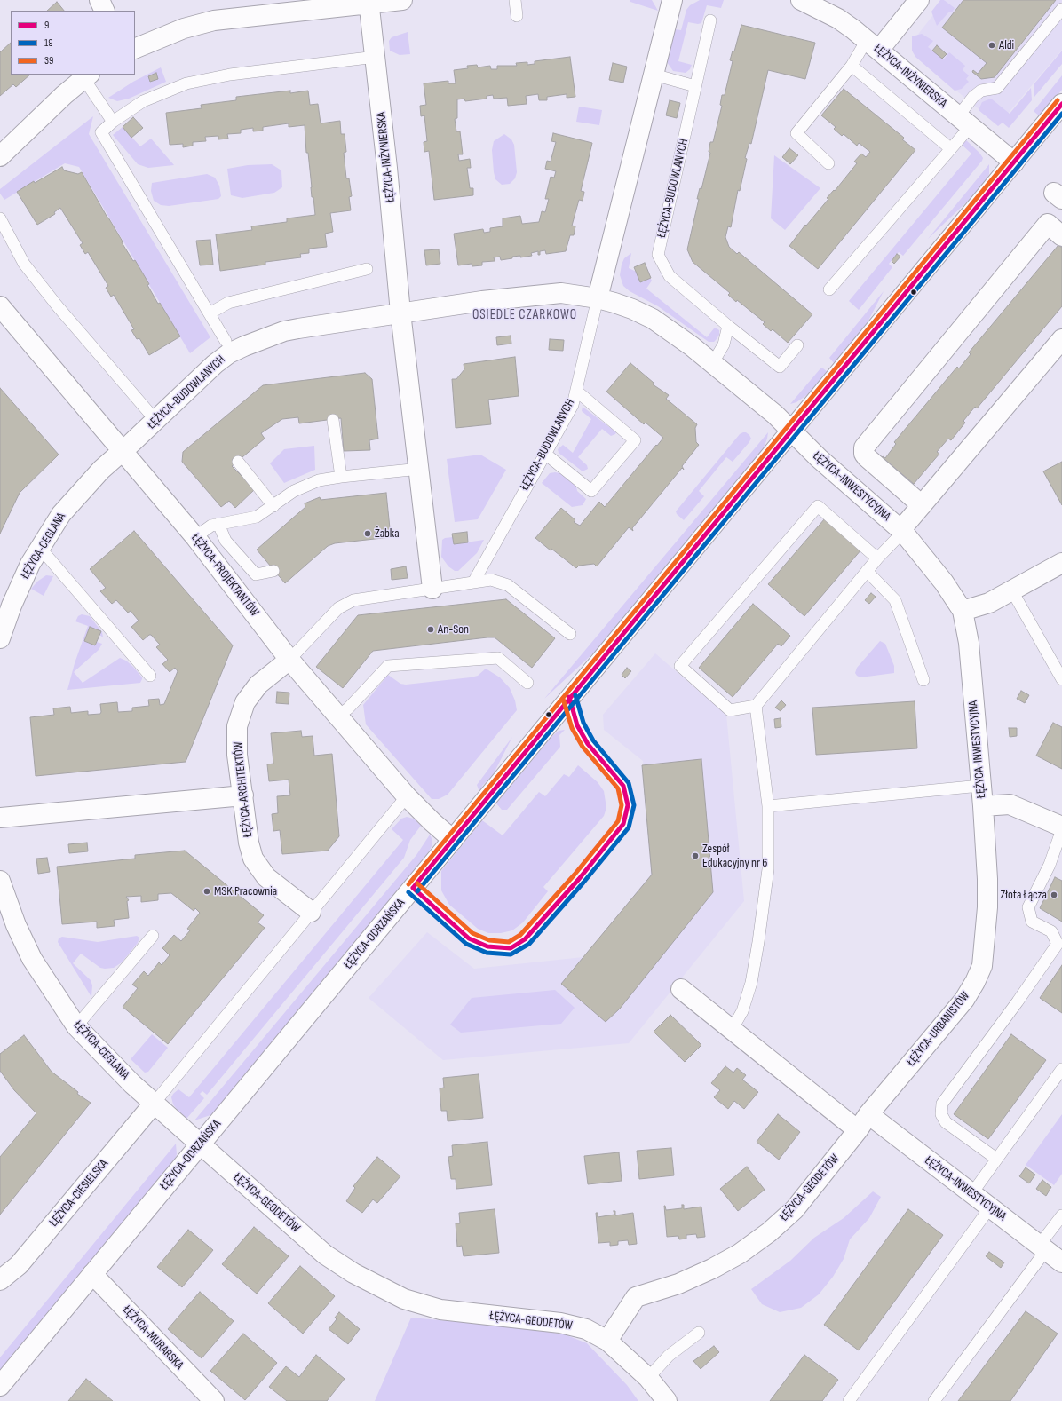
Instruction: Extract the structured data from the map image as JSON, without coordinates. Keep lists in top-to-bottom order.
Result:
{
  "streets": {
    "street": [
      "ŁĘŻYCA-INŻYNIERSKA",
      "ŁĘŻYCA-BUDOWLANYCH",
      "ŁĘŻYCA-INWESTYCYJNA",
      "ŁĘŻYCA-CEGLANA",
      "ŁĘŻYCA-PROJEKTANTÓW",
      "ŁĘŻYCA-ARCHITEKTÓW",
      "ŁĘŻYCA-ODRZAŃSKA",
      "ŁĘŻYCA-URBANISTÓW",
      "ŁĘŻYCA-GEODETÓW",
      "ŁĘŻYCA-CIESIELSKA",
      "ŁĘŻYCA-MURARSKA"
    ]
  },
  "crossings": [
    ["ŁĘŻYCA-INŻYNIERSKA", "ŁĘŻYCA-BUDOWLANYCH"],
    ["ŁĘŻYCA-INŻYNIERSKA", "ŁĘŻYCA-ODRZAŃSKA"],
    ["ŁĘŻYCA-BUDOWLANYCH", "ŁĘŻYCA-INWESTYCYJNA"],
    ["ŁĘŻYCA-BUDOWLANYCH", "ŁĘŻYCA-CEGLANA"],
    ["ŁĘŻYCA-BUDOWLANYCH", "ŁĘŻYCA-PROJEKTANTÓW"],
    ["ŁĘŻYCA-BUDOWLANYCH", "ŁĘŻYCA-ODRZAŃSKA"],
    ["ŁĘŻYCA-INWESTYCYJNA", "ŁĘŻYCA-ODRZAŃSKA"],
    ["ŁĘŻYCA-INWESTYCYJNA", "ŁĘŻYCA-URBANISTÓW"],
    ["ŁĘŻYCA-CEGLANA", "ŁĘŻYCA-PROJEKTANTÓW"],
    ["ŁĘŻYCA-CEGLANA", "ŁĘŻYCA-ODRZAŃSKA"],
    ["ŁĘŻYCA-CEGLANA", "ŁĘŻYCA-GEODETÓW"],
    ["ŁĘŻYCA-CEGLANA", "ŁĘŻYCA-CIESIELSKA"],
    ["ŁĘŻYCA-PROJEKTANTÓW", "ŁĘŻYCA-ARCHITEKTÓW"],
    ["ŁĘŻYCA-PROJEKTANTÓW", "ŁĘŻYCA-ODRZAŃSKA"],
    ["ŁĘŻYCA-ODRZAŃSKA", "ŁĘŻYCA-GEODETÓW"],
    ["ŁĘŻYCA-ODRZAŃSKA", "ŁĘŻYCA-MURARSKA"],
    ["ŁĘŻYCA-URBANISTÓW", "ŁĘŻYCA-GEODETÓW"]
  ],
  "districts": ["OSIEDLE CZARKOWO"],
  "places": [
    "Aldi",
    "Żabka",
    "An-Son",
    "Zespół Edukacyjny nr 6",
    "MSK Pracownia",
    "Złota Łącza"
  ],
  "lines": ["transit line 39", "transit line 9", "transit line 19"],
  "legend": ["9", "19", "39"]
}
